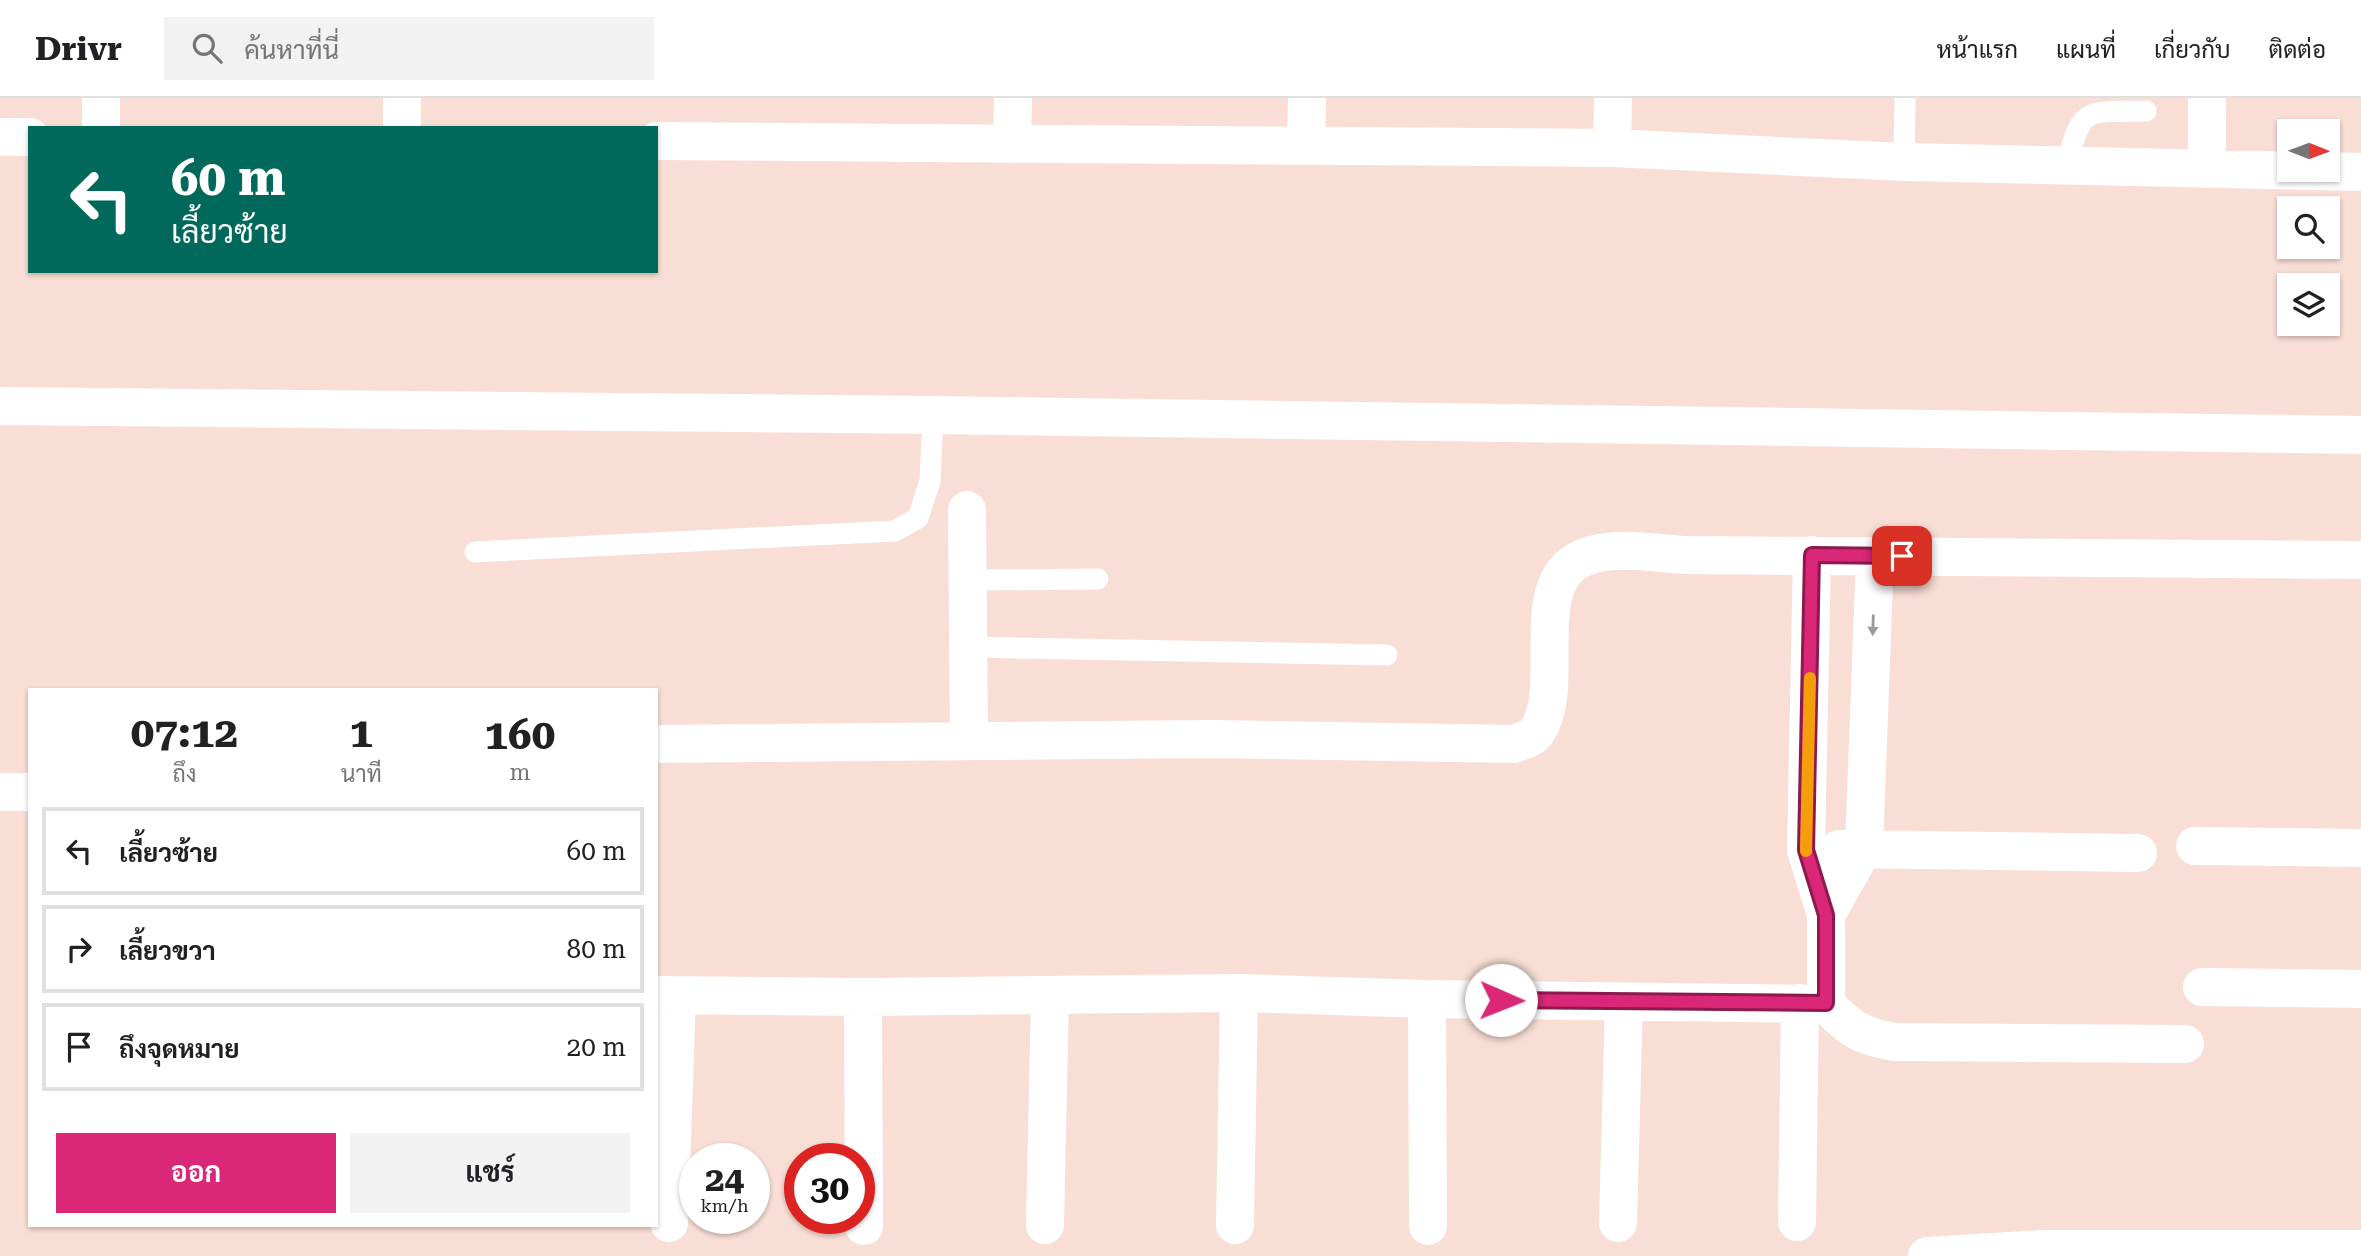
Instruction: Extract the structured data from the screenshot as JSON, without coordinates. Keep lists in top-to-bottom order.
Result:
{
  "north": "right",
  "page": {
    "header": "Drivr",
    "search": "ค้นหาที่นี่",
    "nav": [
      "หน้าแรก",
      "แผนที่",
      "เกี่ยวกับ",
      "ติดต่อ"
    ],
    "turn": ["60 m", "เลี้ยวซ้าย"],
    "eta": [
      "07:12",
      "ถึง",
      "1",
      "นาที",
      "160",
      "m"
    ],
    "list": [
      {
        "name": "เลี้ยวซ้าย",
        "value": "60 m"
      },
      {
        "name": "เลี้ยวขวา",
        "value": "80 m"
      },
      {
        "name": "ถึงจุดหมาย",
        "value": "20 m"
      }
    ],
    "buttons": ["ออก", "แชร์"],
    "speed": "24 km/h",
    "limit": "30"
  }
}
